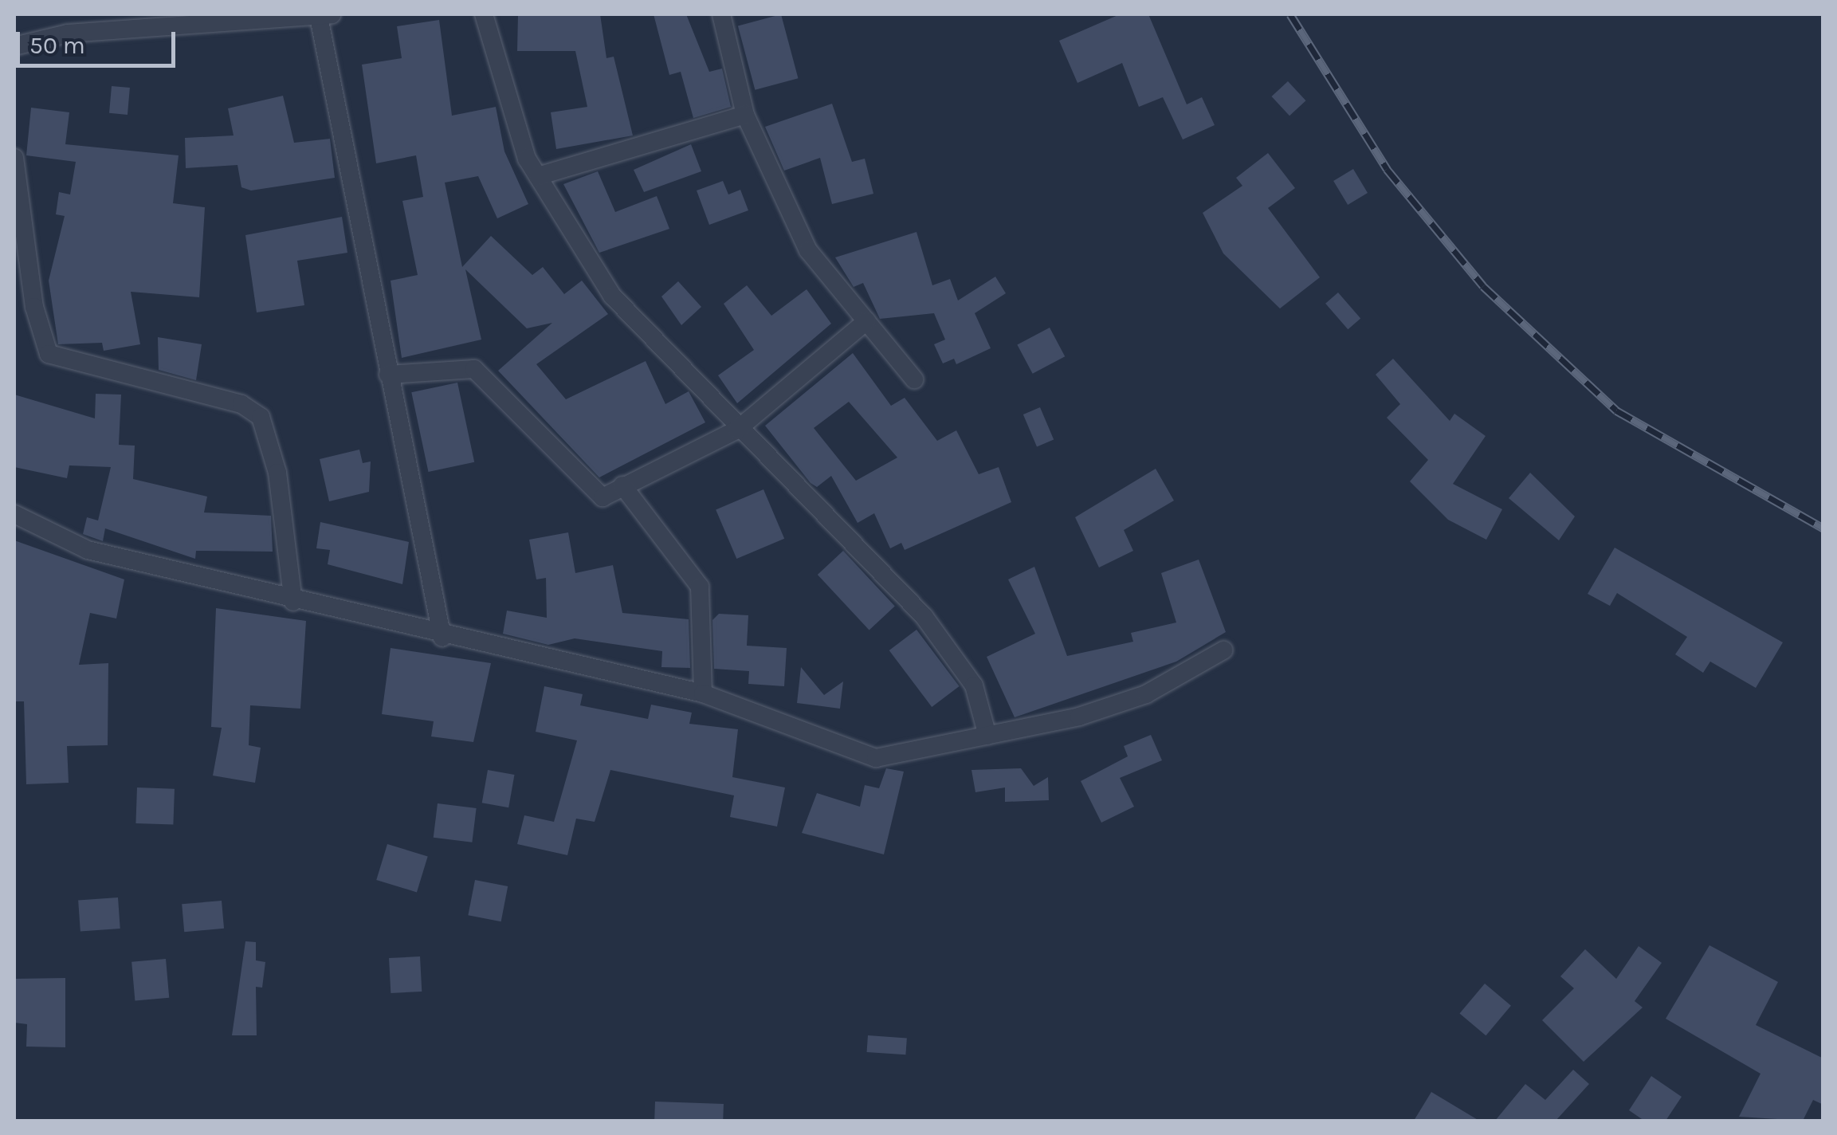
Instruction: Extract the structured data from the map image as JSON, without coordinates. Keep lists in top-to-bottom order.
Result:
{
  "scale_bar": "50 m"
}
